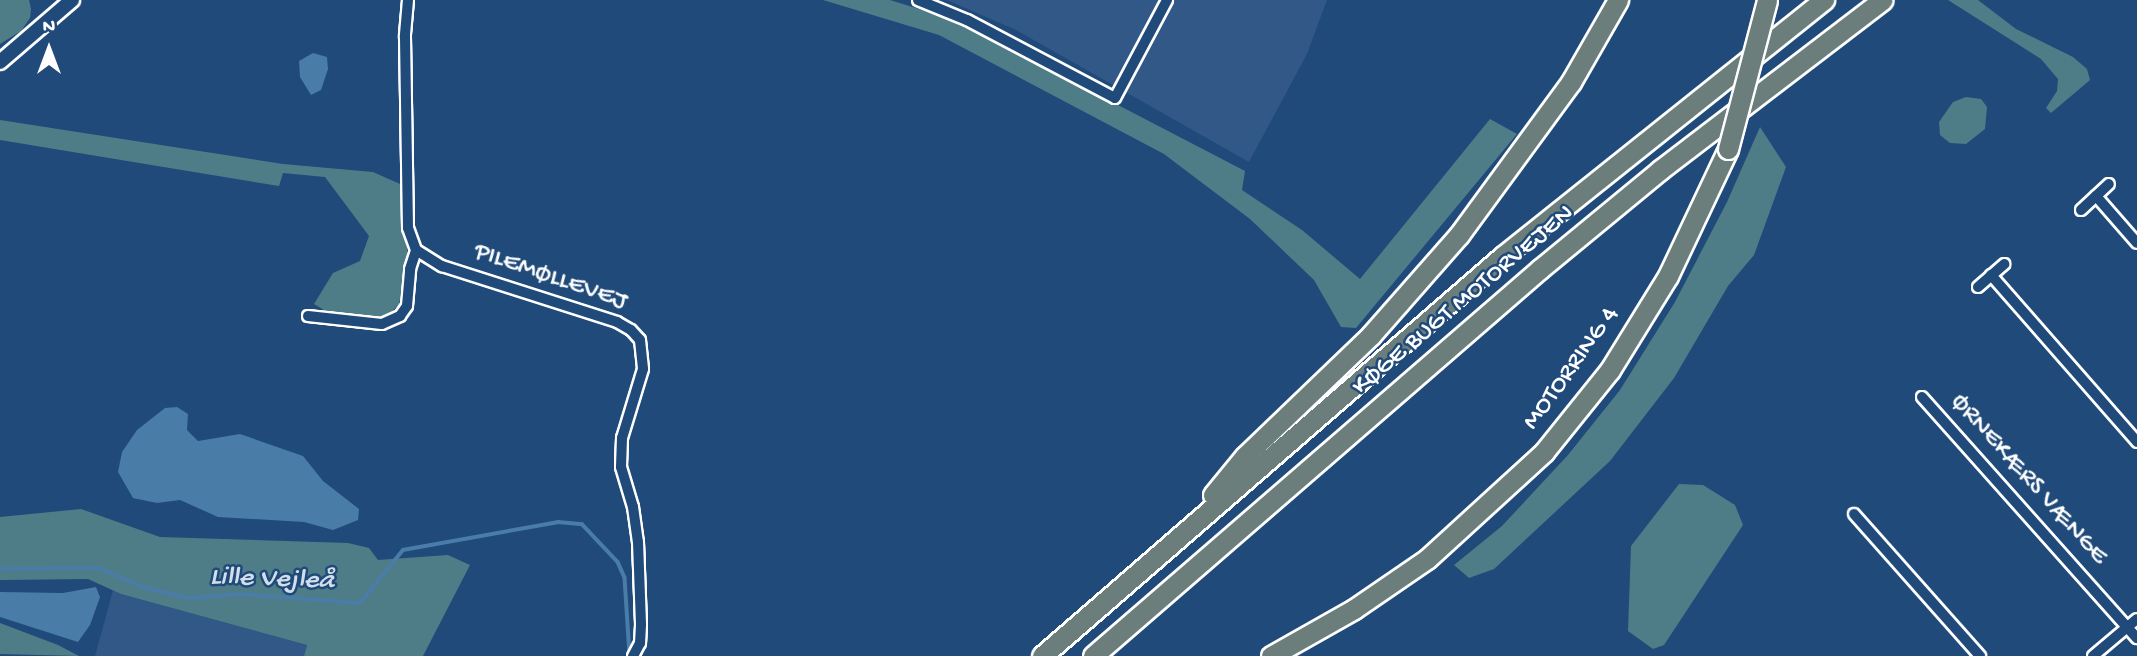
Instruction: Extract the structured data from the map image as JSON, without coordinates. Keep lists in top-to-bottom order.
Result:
{
  "streets": {
    "highway": ["KØGE BUGT MOTORVEJEN", "MOTORRING 4"],
    "street": ["PILEMØLLEVEJ", "ØRNEKÆRS VÆNGE"]
  },
  "water": ["Lille Vejleå"],
  "north": "top"
}
